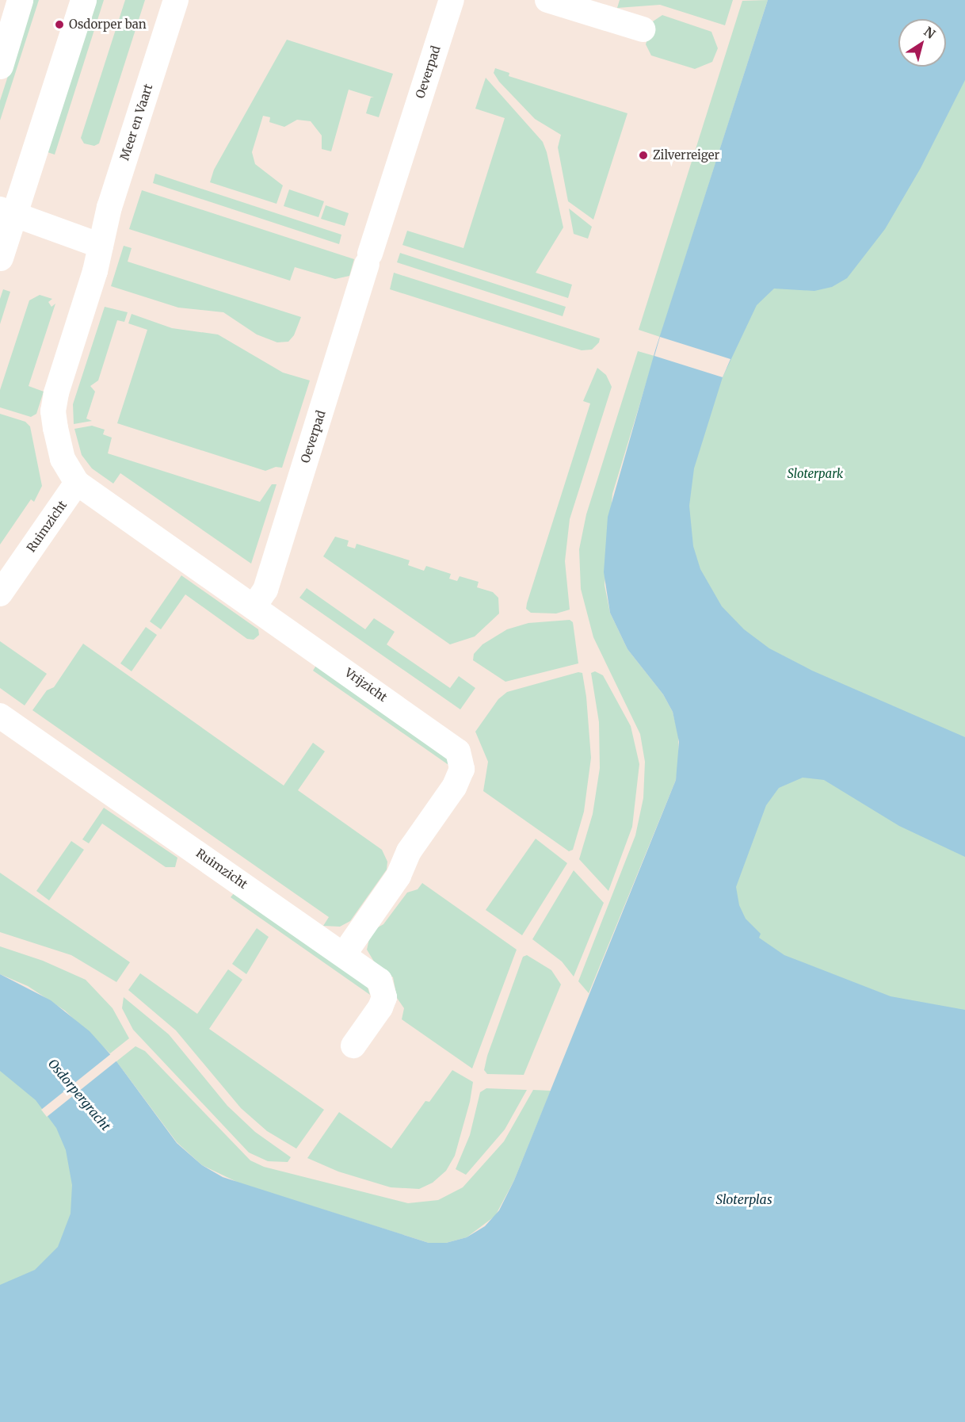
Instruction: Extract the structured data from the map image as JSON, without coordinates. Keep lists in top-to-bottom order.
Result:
{
  "streets": {
    "street": [
      "Oeverpad",
      "Meer en Vaart",
      "Ruimzicht",
      "Vrijzicht"
    ]
  },
  "crossings": [
    ["Oeverpad", "Vrijzicht"],
    ["Meer en Vaart", "Ruimzicht"],
    ["Meer en Vaart", "Vrijzicht"],
    ["Ruimzicht", "Vrijzicht"]
  ],
  "water": ["Osdorpergracht", "Sloterplas"],
  "parks": ["Sloterpark"],
  "places": ["Osdorper ban", "Zilverreiger"],
  "north": "top right"
}
